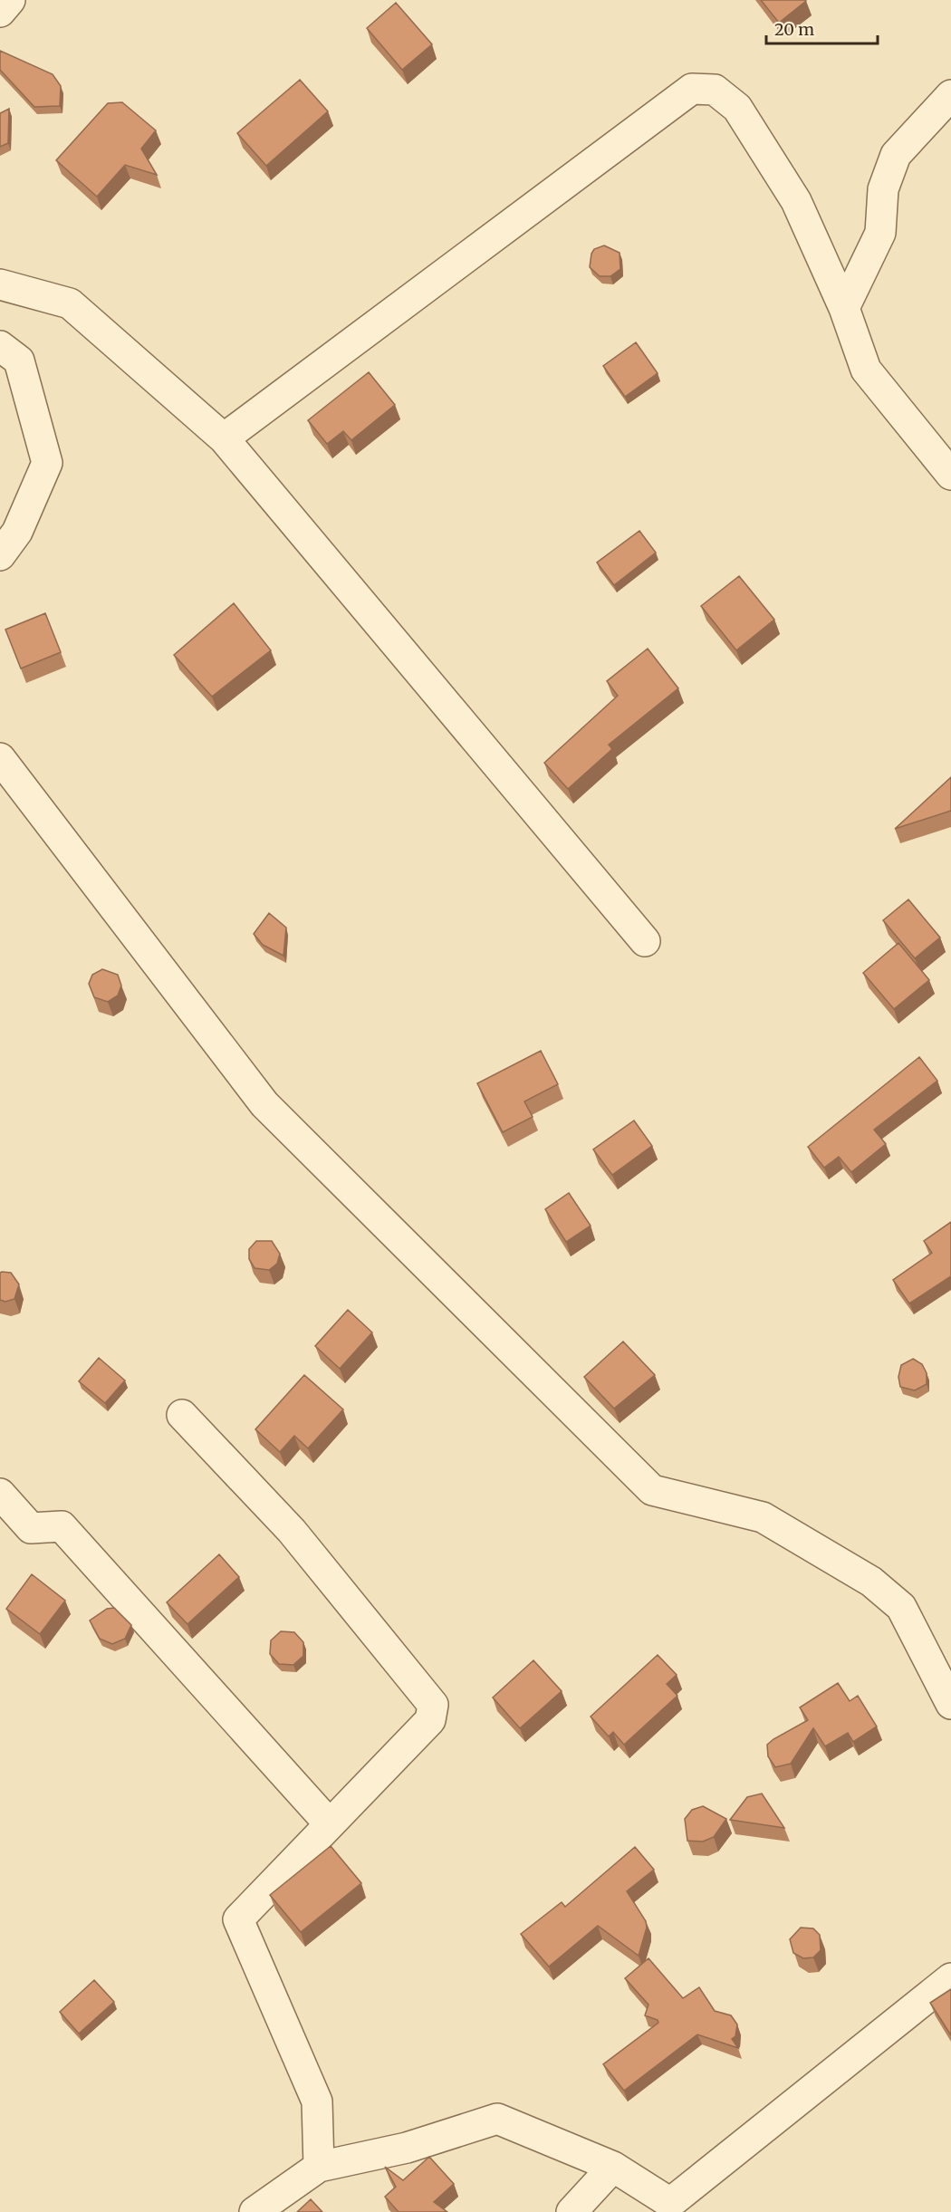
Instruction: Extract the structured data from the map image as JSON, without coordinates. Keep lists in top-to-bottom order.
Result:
{
  "scale_bar": "20 m"
}
